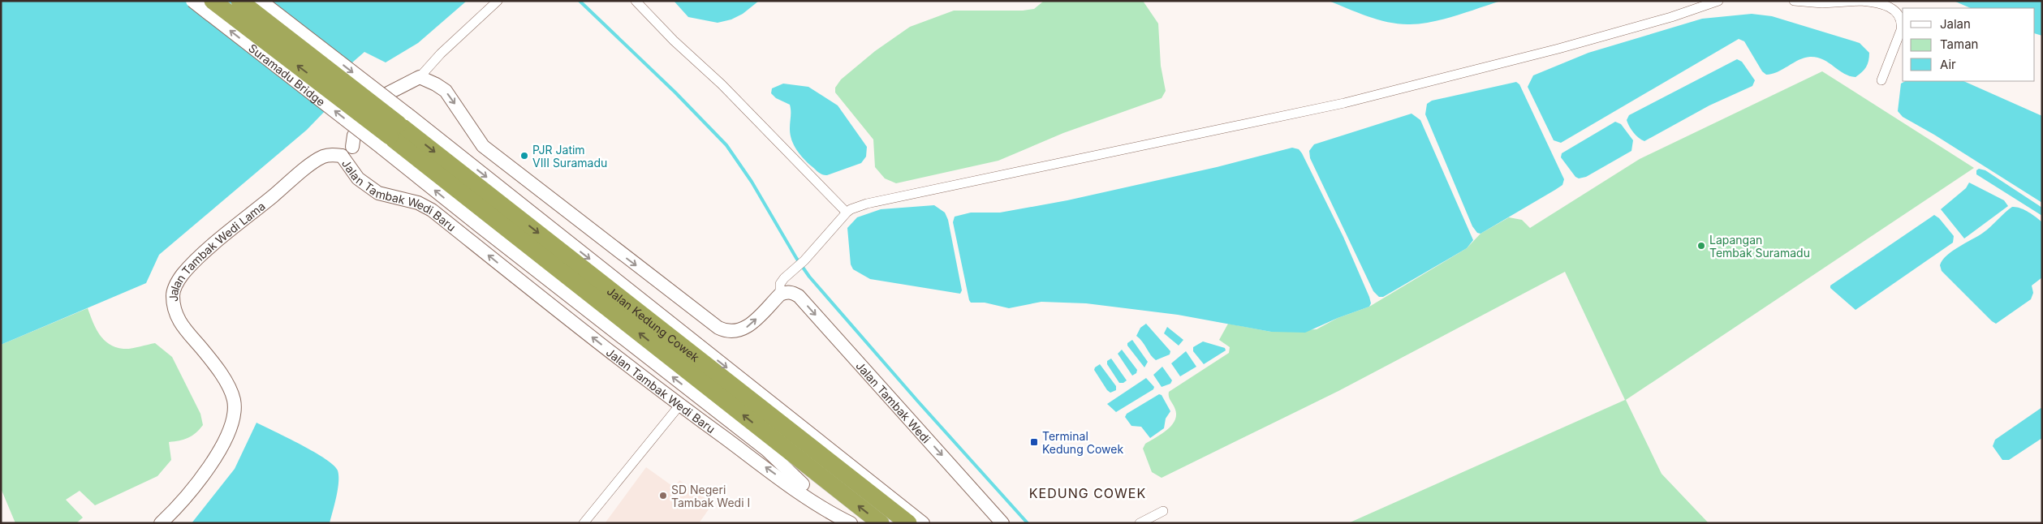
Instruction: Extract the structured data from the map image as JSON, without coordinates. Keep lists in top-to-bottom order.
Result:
{
  "streets": {
    "highway": ["Suramadu Bridge", "Jalan Kedung Cowek"],
    "street": ["Jalan Tambak Wedi Baru", "Jalan Tambak Wedi Lama", "Jalan Tambak Wedi"]
  },
  "crossings": [
    ["Suramadu Bridge", "Jalan Kedung Cowek"],
    ["Jalan Tambak Wedi Baru", "Jalan Tambak Wedi Lama"]
  ],
  "districts": ["KEDUNG COWEK"],
  "places": {
    "other": ["PJR Jatim VIII Suramadu", "Lapangan Tembak Suramadu", "SD Negeri Tambak Wedi I"],
    "transit": ["Terminal Kedung Cowek"]
  },
  "legend": ["Jalan", "Taman", "Air"]
}
